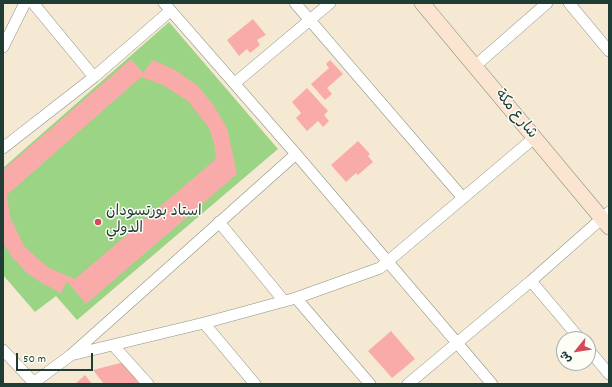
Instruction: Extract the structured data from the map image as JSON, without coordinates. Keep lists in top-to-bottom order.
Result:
{
  "streets": {
    "main road": ["شارع مكة"]
  },
  "places": ["استاد بورتسودان الدولي"],
  "scale_bar": "50 m",
  "north": "bottom left"
}
